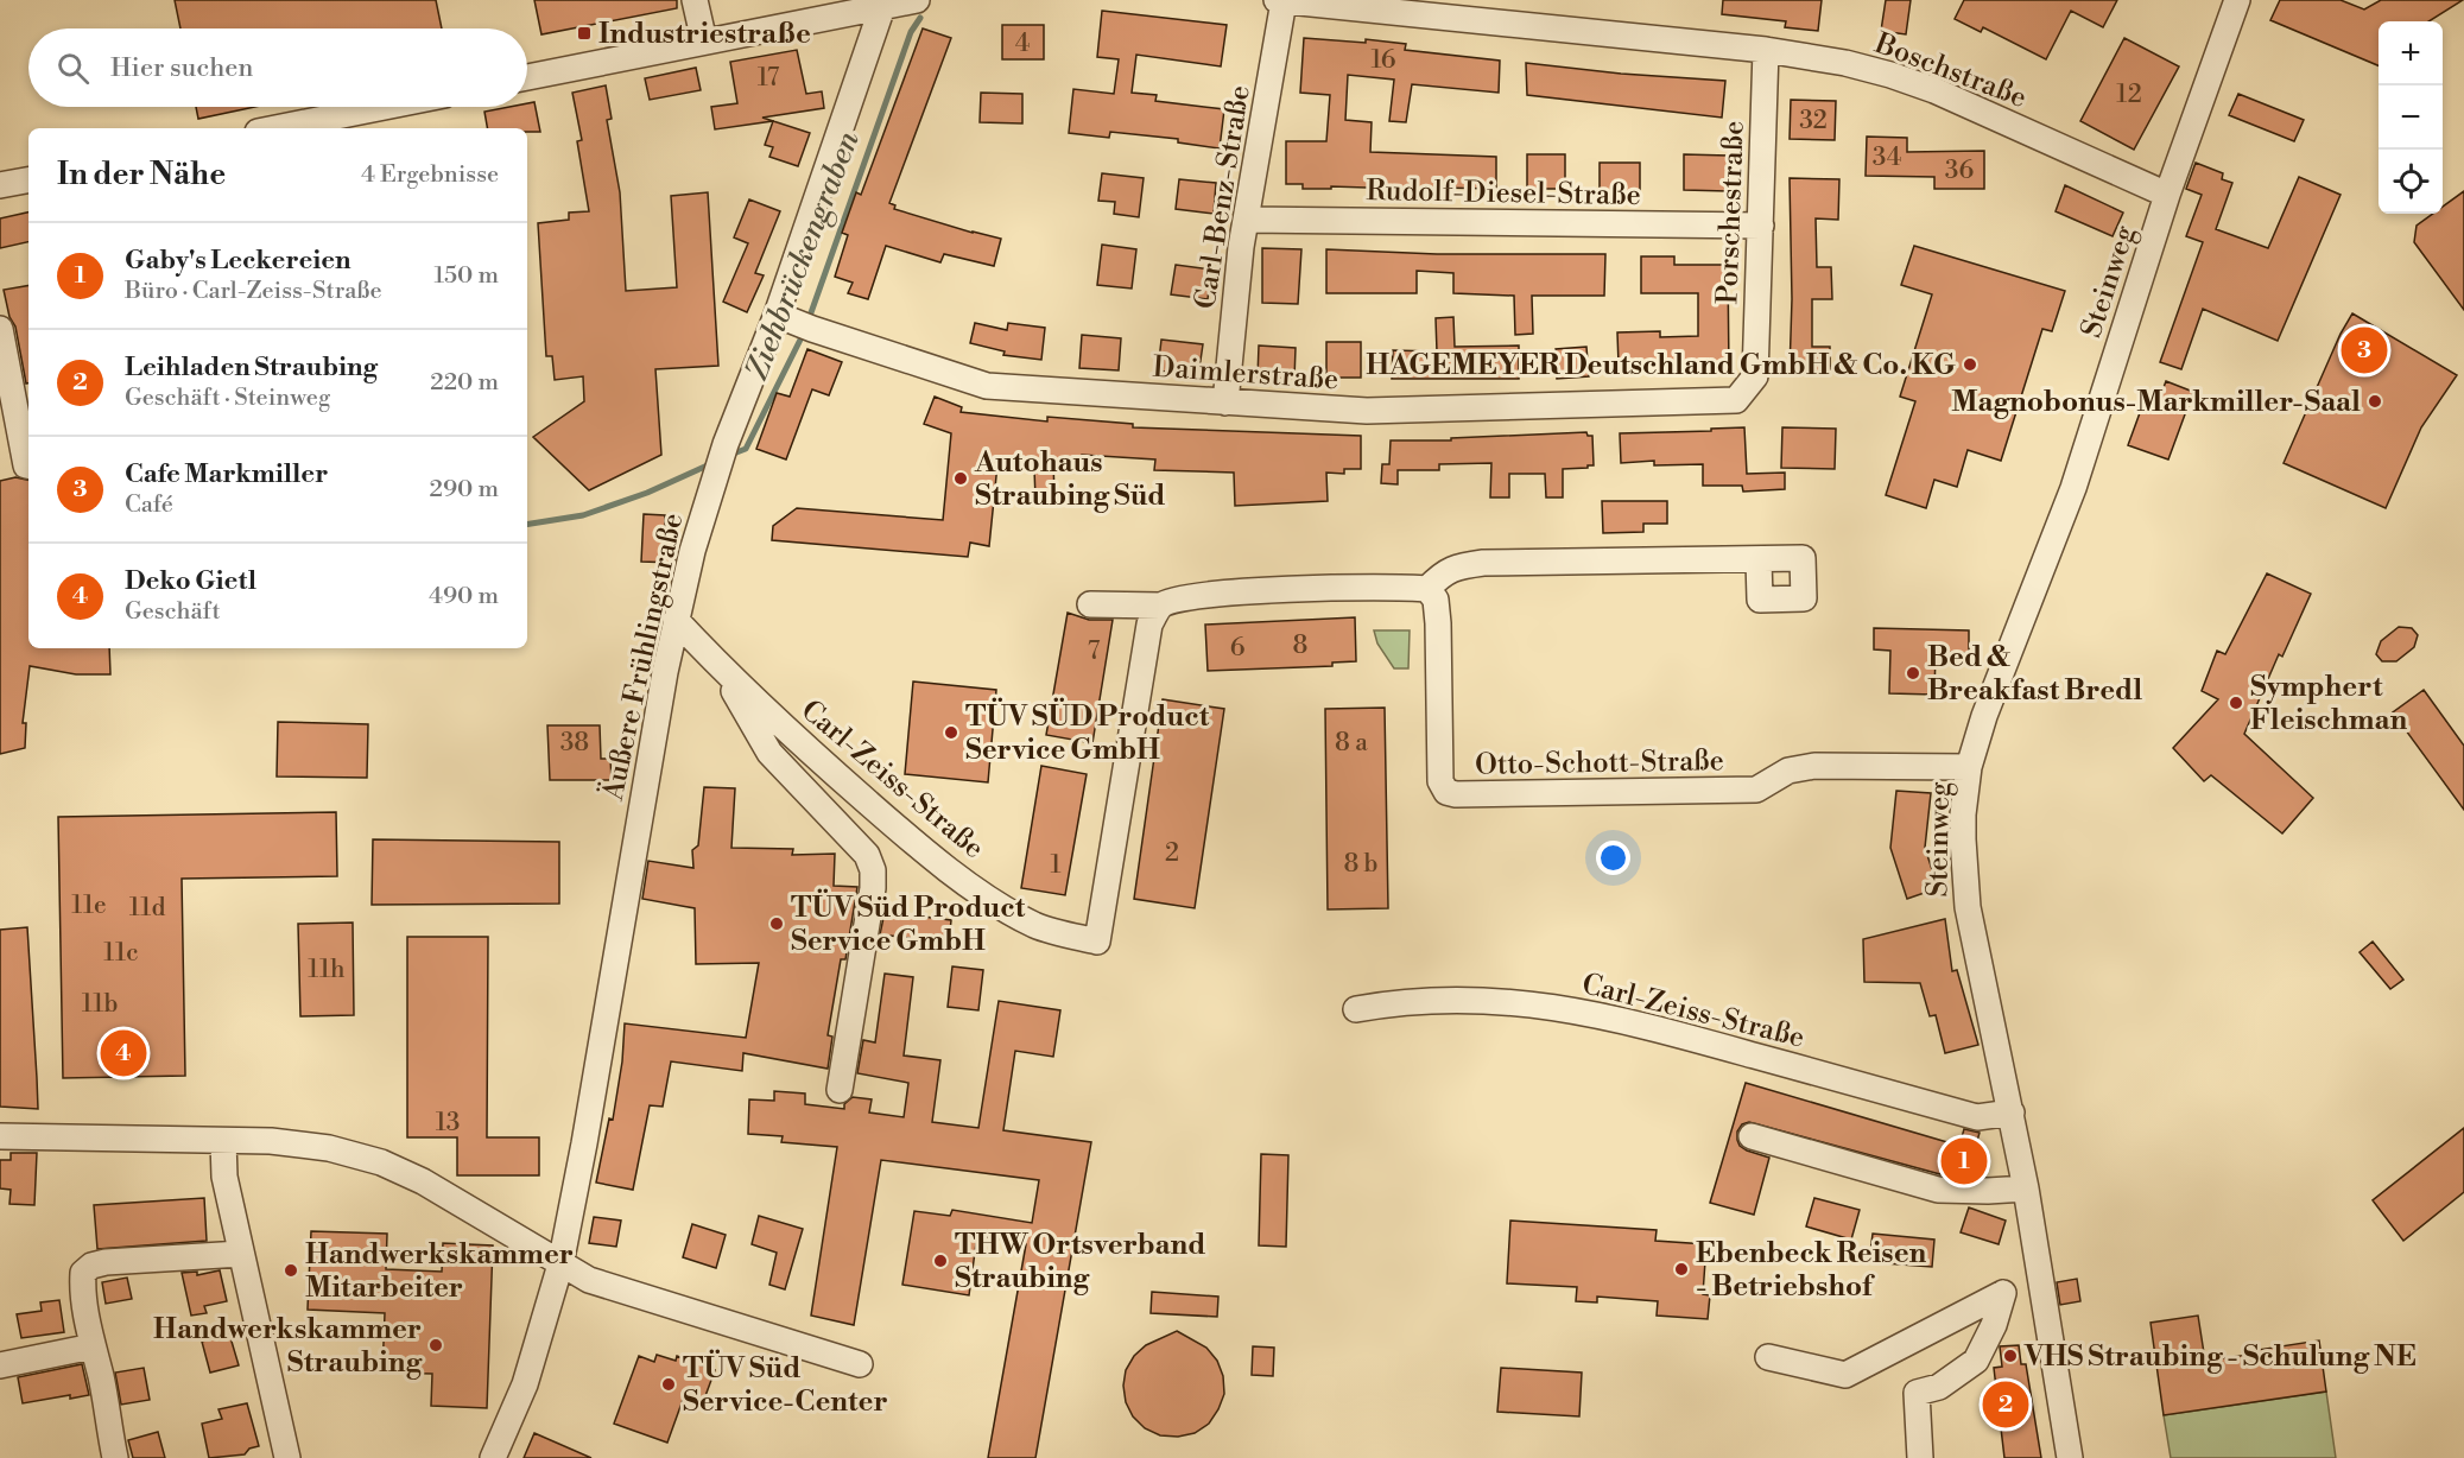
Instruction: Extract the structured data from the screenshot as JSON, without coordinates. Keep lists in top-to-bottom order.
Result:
{
  "streets": {
    "street": [
      "Boschstraße",
      "Rudolf-Diesel-Straße",
      "Carl-Benz-Straße",
      "Porschestraße",
      "Steinweg",
      "Daimlerstraße",
      "Äußere Frühlingstraße",
      "Otto-Schott-Straße",
      "Carl-Zeiss-Straße"
    ]
  },
  "crossings": [
    ["Boschstraße", "Carl-Benz-Straße"],
    ["Boschstraße", "Porschestraße"],
    ["Boschstraße", "Steinweg"],
    ["Rudolf-Diesel-Straße", "Carl-Benz-Straße"],
    ["Rudolf-Diesel-Straße", "Porschestraße"],
    ["Carl-Benz-Straße", "Daimlerstraße"],
    ["Porschestraße", "Daimlerstraße"],
    ["Steinweg", "Otto-Schott-Straße"],
    ["Steinweg", "Carl-Zeiss-Straße"],
    ["Daimlerstraße", "Äußere Frühlingstraße"],
    ["Äußere Frühlingstraße", "Carl-Zeiss-Straße"]
  ],
  "water": ["Ziehbrückengraben"],
  "places": {
    "transit": ["Industriestraße"],
    "other": [
      "HAGEMEYER Deutschland GmbH & Co. KG",
      "Magnobonus-Markmiller-Saal",
      "Autohaus Straubing Süd",
      "Bed & Breakfast Bredl",
      "Symphert Fleischman",
      "TÜV SÜD Product Service GmbH",
      "TÜV Süd Product Service GmbH",
      "THW Ortsverband Straubing",
      "Ebenbeck Reisen - Betriebshof",
      "Handwerkskammer Mitarbeiter",
      "Handwerkskammer Straubing",
      "VHS Straubing - Schulung NE",
      "TÜV Süd Service-Center"
    ]
  },
  "house_numbers": [
    "4",
    "16",
    "17",
    "12",
    "32",
    "34",
    "36",
    "8",
    "6",
    "7",
    "38",
    "8 a",
    "2",
    "8 b",
    "1",
    "11e",
    "11d",
    "11c",
    "11h",
    "11b",
    "13"
  ],
  "page": {
    "map_buttons": ["+", "−"],
    "search": "Hier suchen",
    "heading": ["In der Nähe", "4 Ergebnisse"],
    "list": [
      {
        "mark": "1",
        "name": "Gaby's Leckereien",
        "note": "Büro · Carl-Zeiss-Straße",
        "value": "150 m"
      },
      {
        "mark": "2",
        "name": "Leihladen Straubing",
        "note": "Geschäft · Steinweg",
        "value": "220 m"
      },
      {
        "mark": "3",
        "name": "Cafe Markmiller",
        "note": "Café",
        "value": "290 m"
      },
      {
        "mark": "4",
        "name": "Deko Gietl",
        "note": "Geschäft",
        "value": "490 m"
      }
    ],
    "pins": [
      "3",
      "4",
      "1",
      "2"
    ]
  }
}
